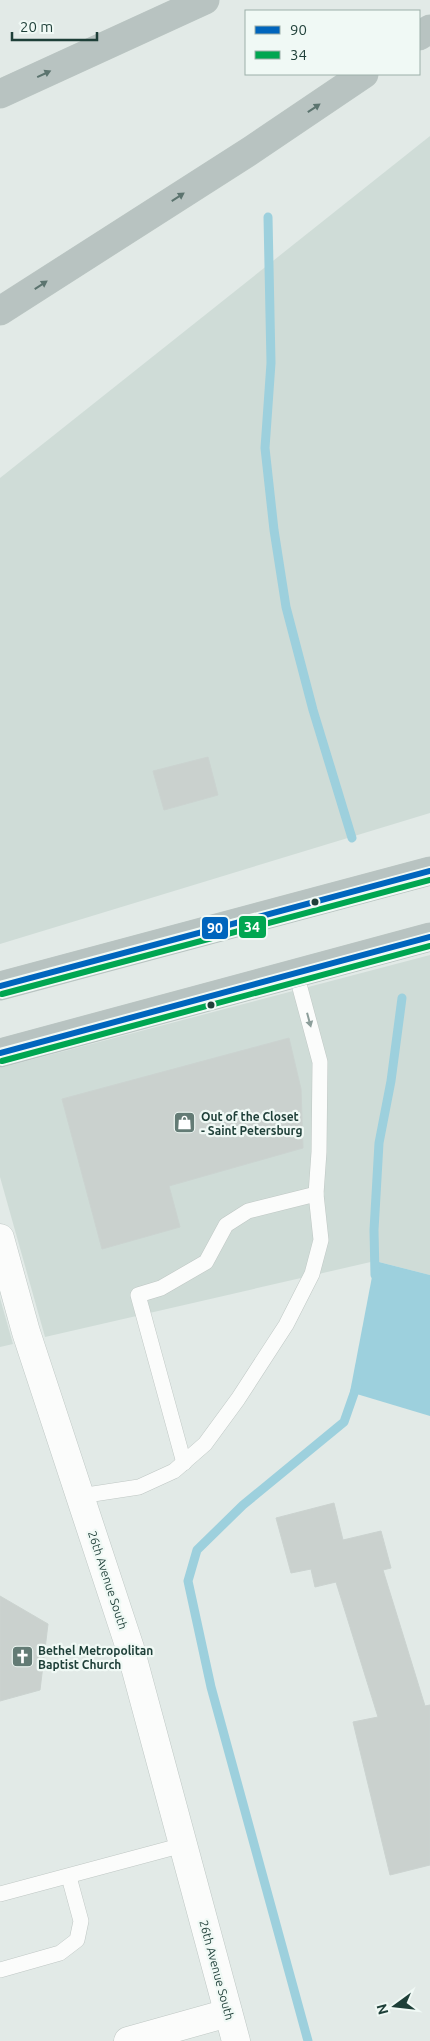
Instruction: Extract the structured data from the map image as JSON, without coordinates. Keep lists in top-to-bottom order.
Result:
{
  "streets": {
    "street": ["26th Avenue South"]
  },
  "places": {
    "shop": ["Out of the Closet - Saint Petersburg"],
    "church": ["Bethel Metropolitan Baptist Church"]
  },
  "lines": ["transit line 90", "transit line 34"],
  "legend": ["90", "34"],
  "scale_bar": "20 m",
  "north": "left"
}
